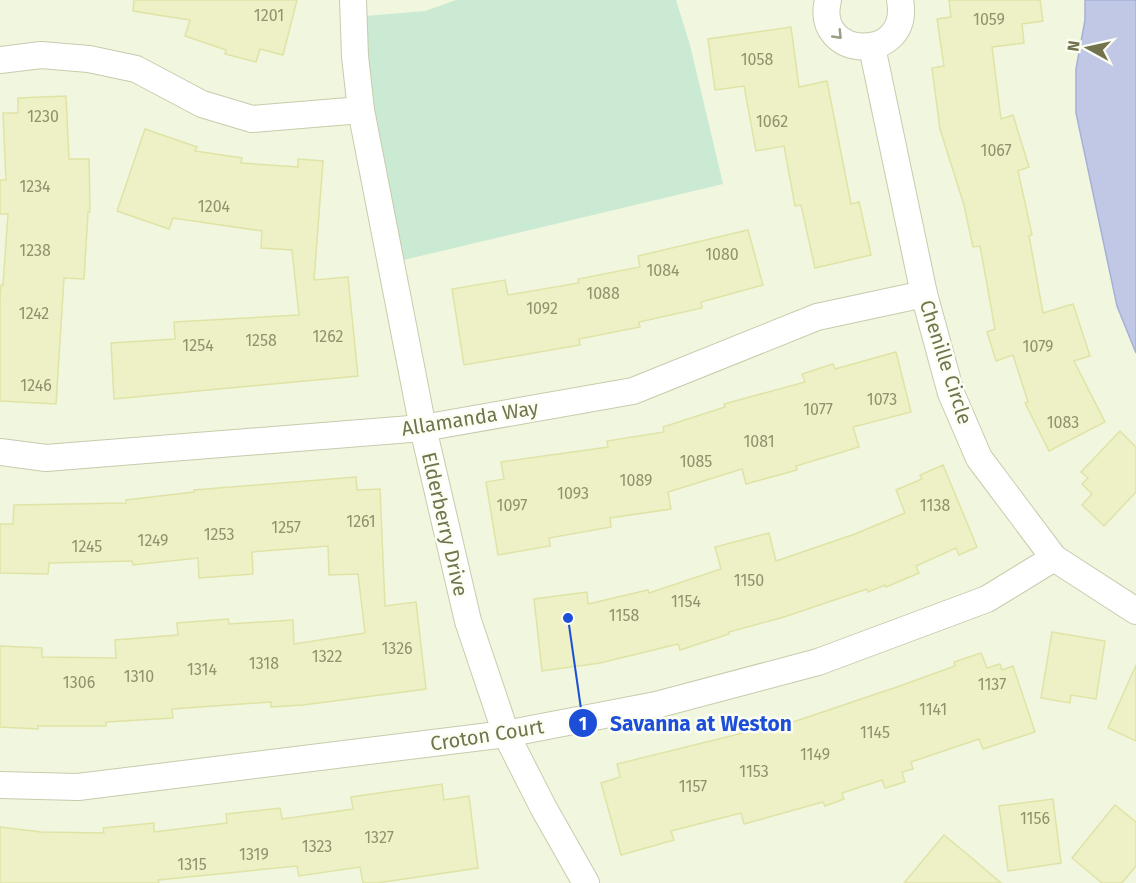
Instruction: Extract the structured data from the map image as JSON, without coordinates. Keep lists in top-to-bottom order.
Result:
{
  "streets": {
    "street": [
      "Chenille Circle",
      "Allamanda Way",
      "Elderberry Drive",
      "Croton Court"
    ]
  },
  "crossings": [
    ["Chenille Circle", "Allamanda Way"],
    ["Chenille Circle", "Croton Court"],
    ["Allamanda Way", "Elderberry Drive"],
    ["Elderberry Drive", "Croton Court"]
  ],
  "places": ["Savanna at Weston"],
  "house_numbers": [
    "1201",
    "1059",
    "1058",
    "1230",
    "1062",
    "1067",
    "1234",
    "1204",
    "1238",
    "1080",
    "1084",
    "1088",
    "1092",
    "1242",
    "1262",
    "1258",
    "1254",
    "1079",
    "1246",
    "1073",
    "1077",
    "1083",
    "1081",
    "1085",
    "1089",
    "1093",
    "1097",
    "1138",
    "1261",
    "1257",
    "1253",
    "1249",
    "1245",
    "1150",
    "1154",
    "1158",
    "1326",
    "1322",
    "1318",
    "1314",
    "1310",
    "1306",
    "1137",
    "1141",
    "1145",
    "1149",
    "1153",
    "1157",
    "1156",
    "1327",
    "1323",
    "1319",
    "1315"
  ],
  "north": "left"
}
